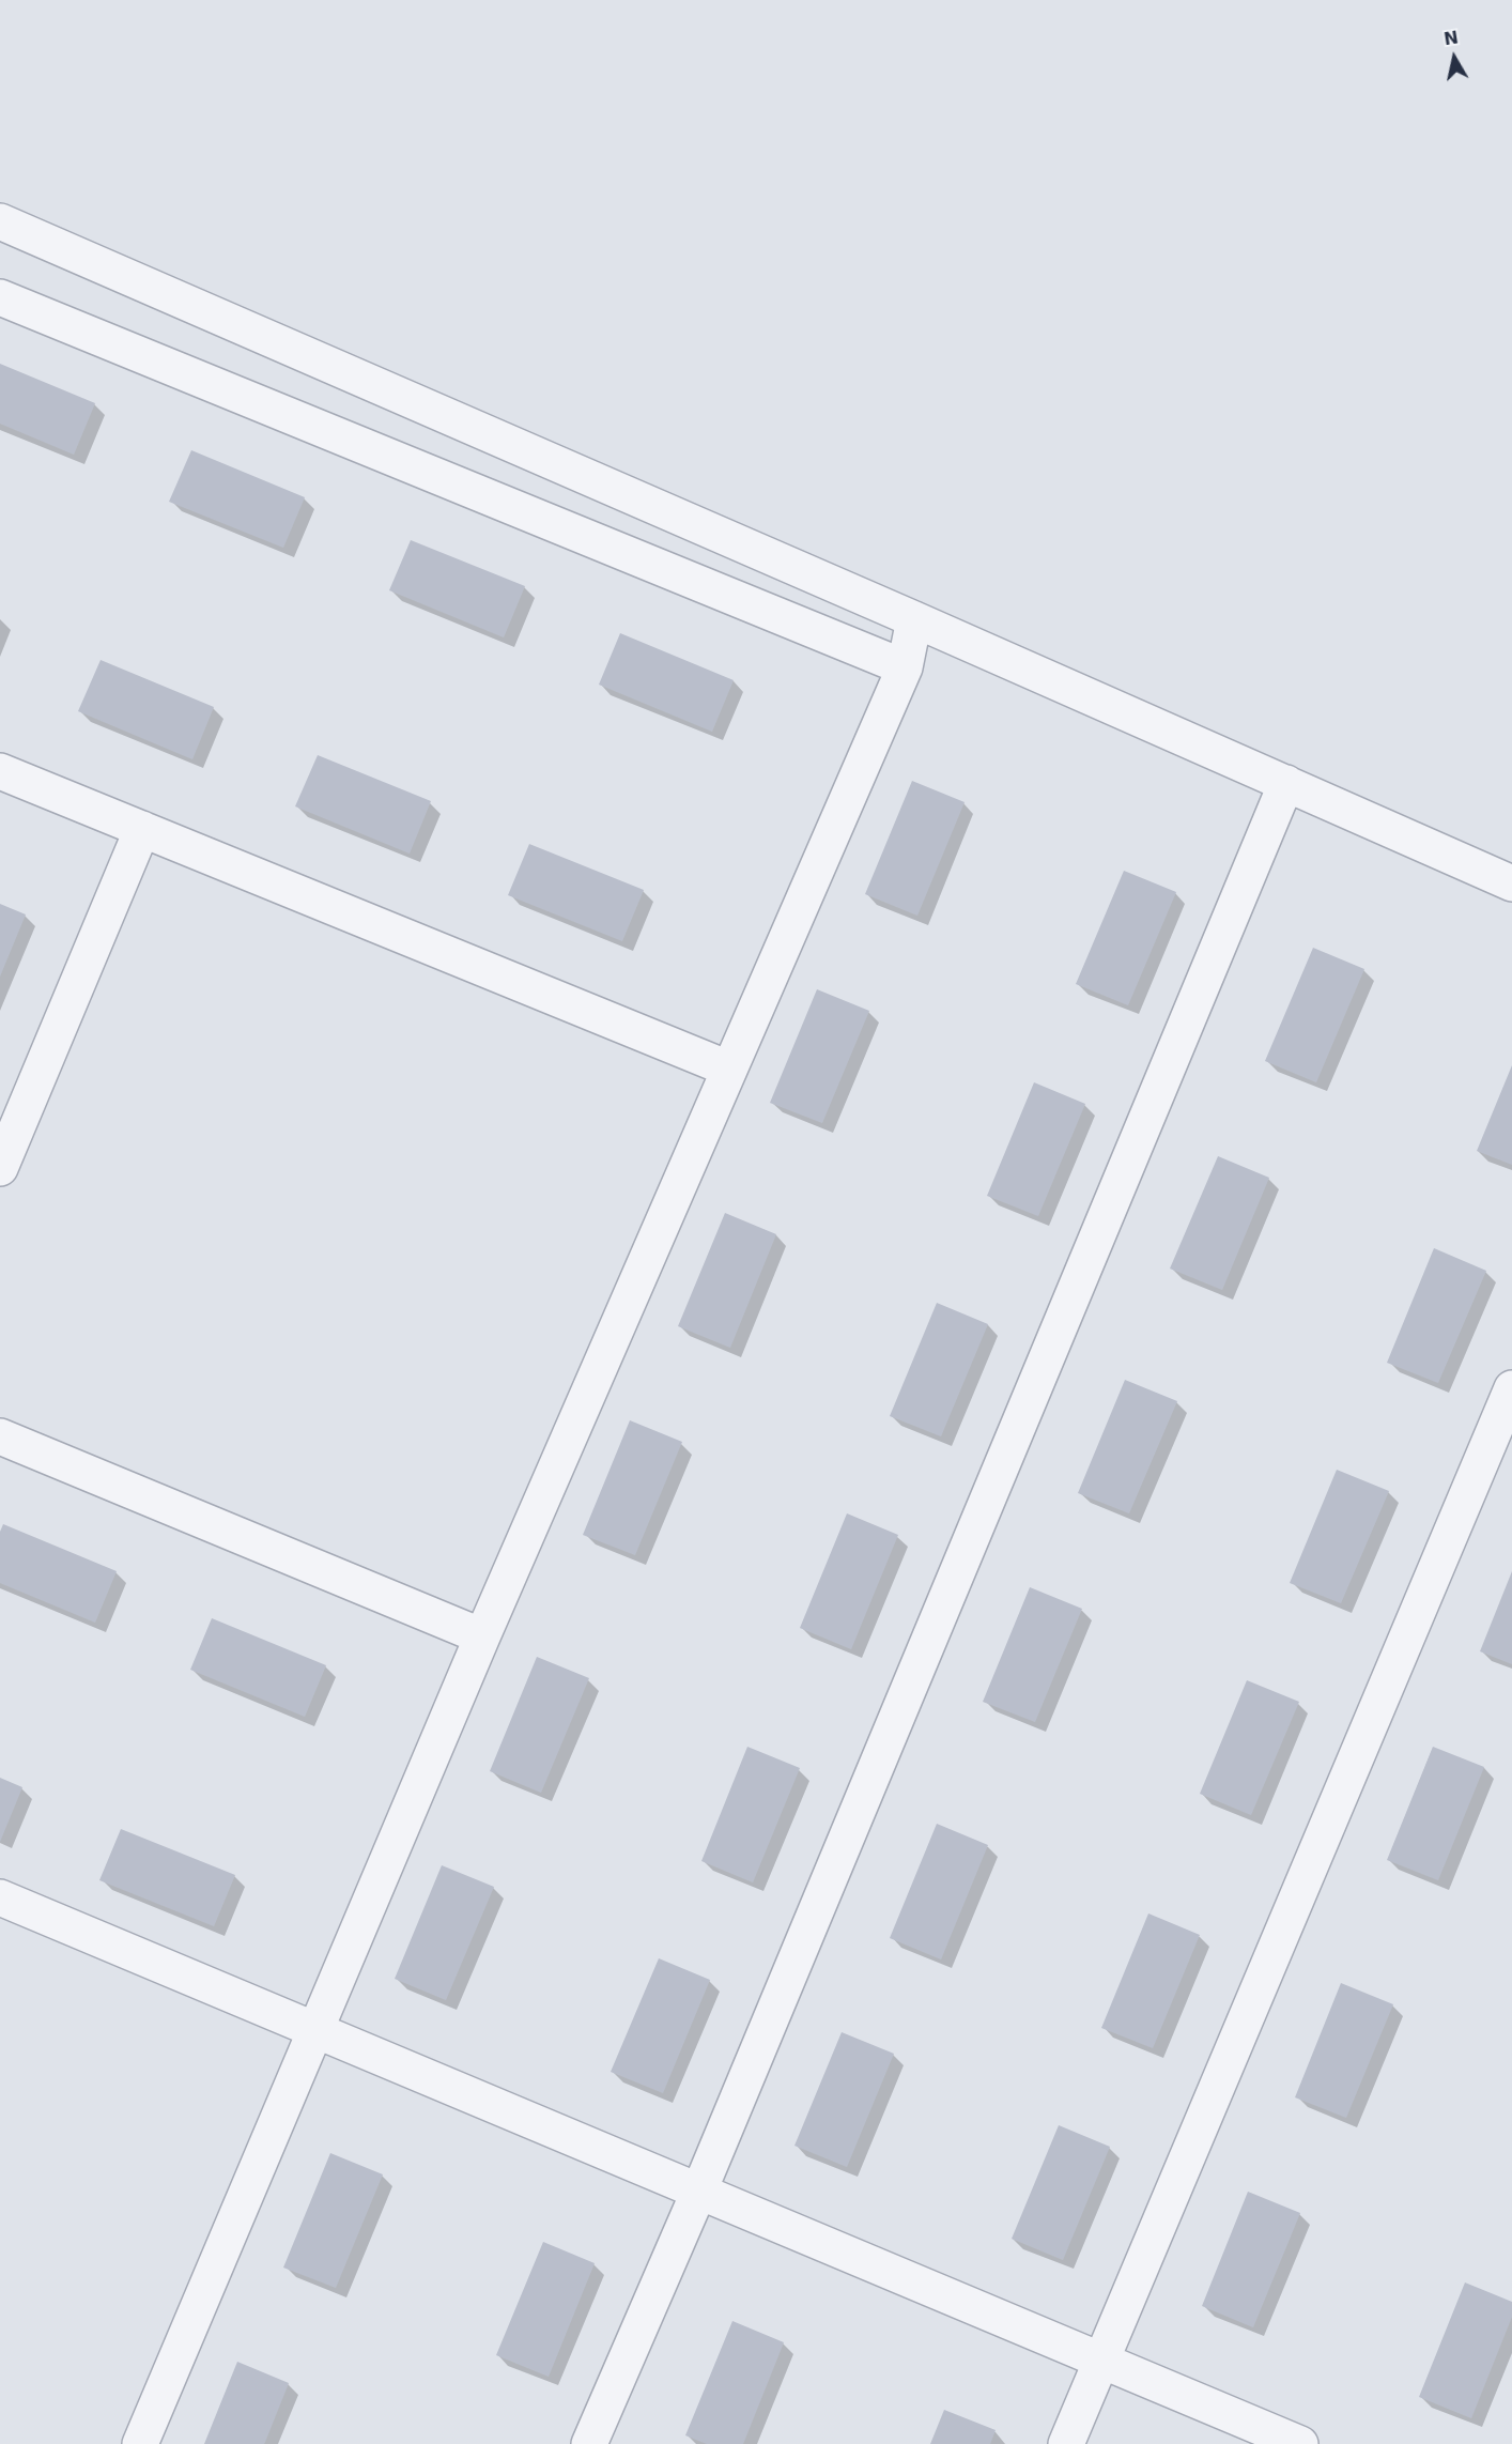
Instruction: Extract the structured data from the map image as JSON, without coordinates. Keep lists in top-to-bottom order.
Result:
{
  "north": "top"
}
